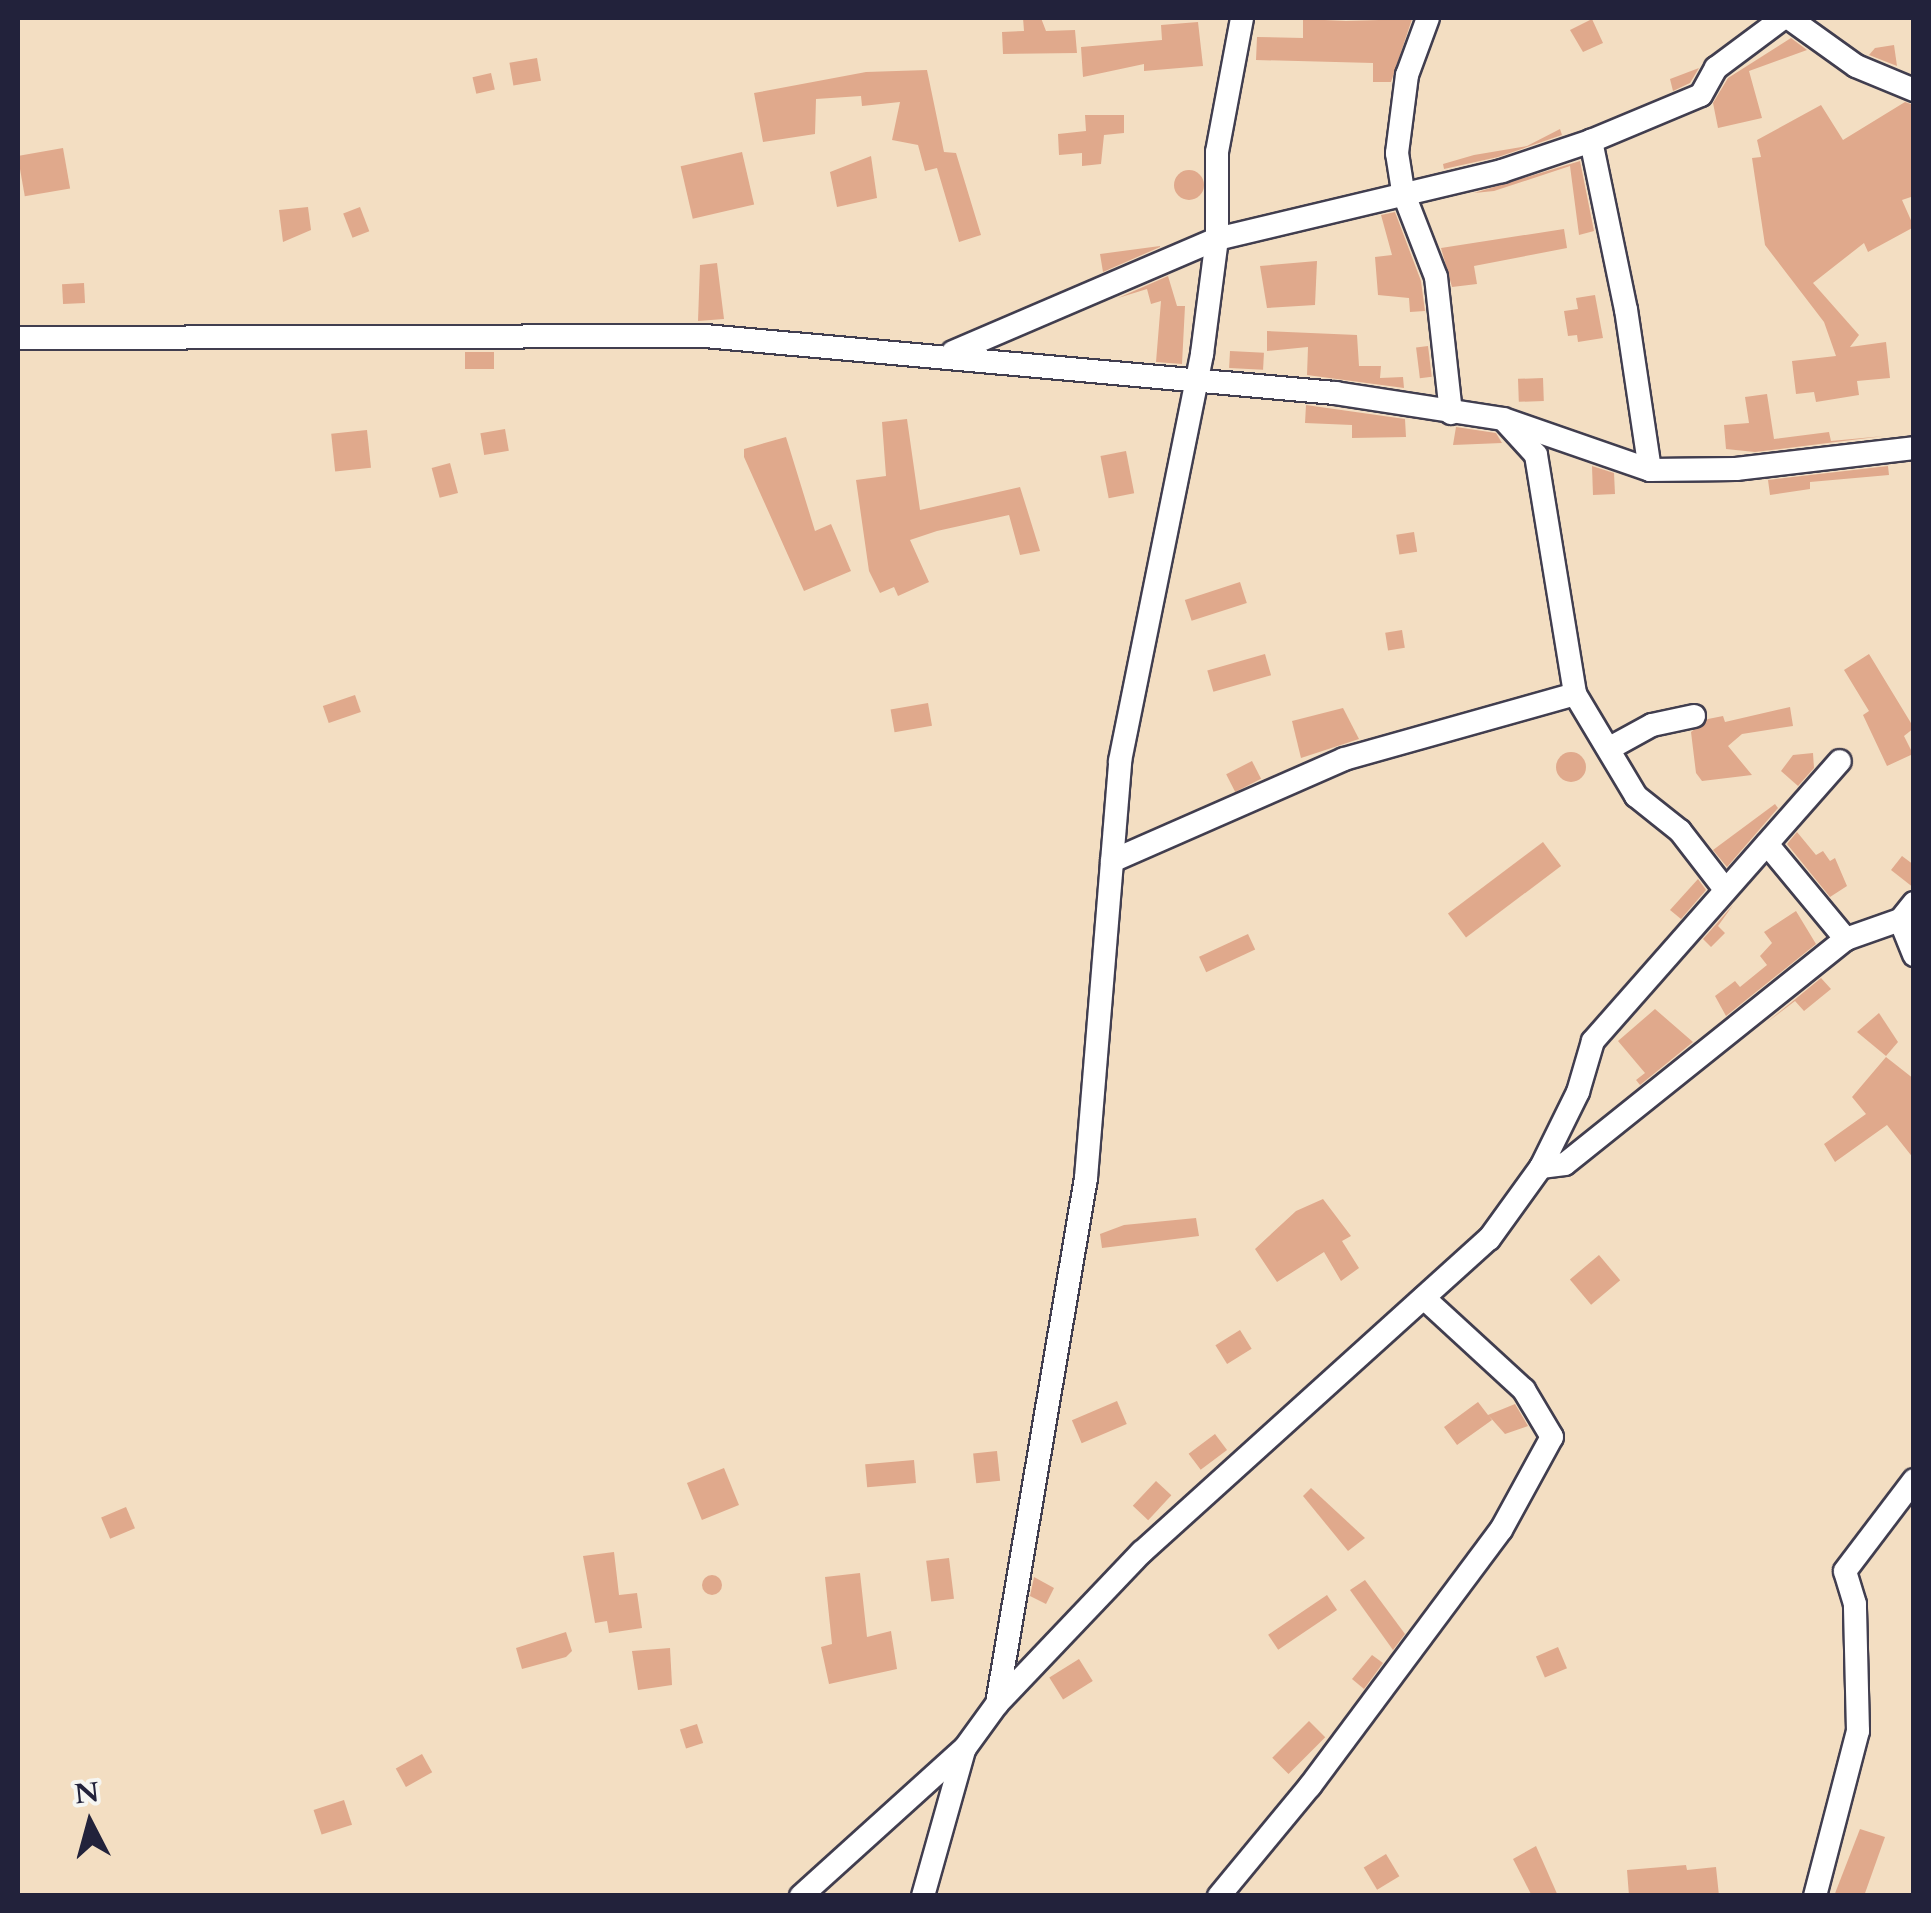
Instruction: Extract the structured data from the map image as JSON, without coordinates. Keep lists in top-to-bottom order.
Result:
{
  "north": "top"
}
